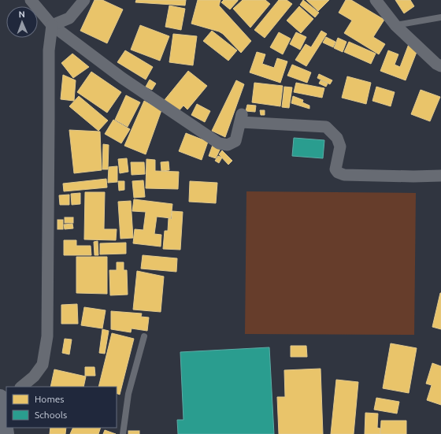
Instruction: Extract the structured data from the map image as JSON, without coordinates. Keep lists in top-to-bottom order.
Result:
{
  "legend": ["Homes", "Schools"],
  "north": "top"
}
